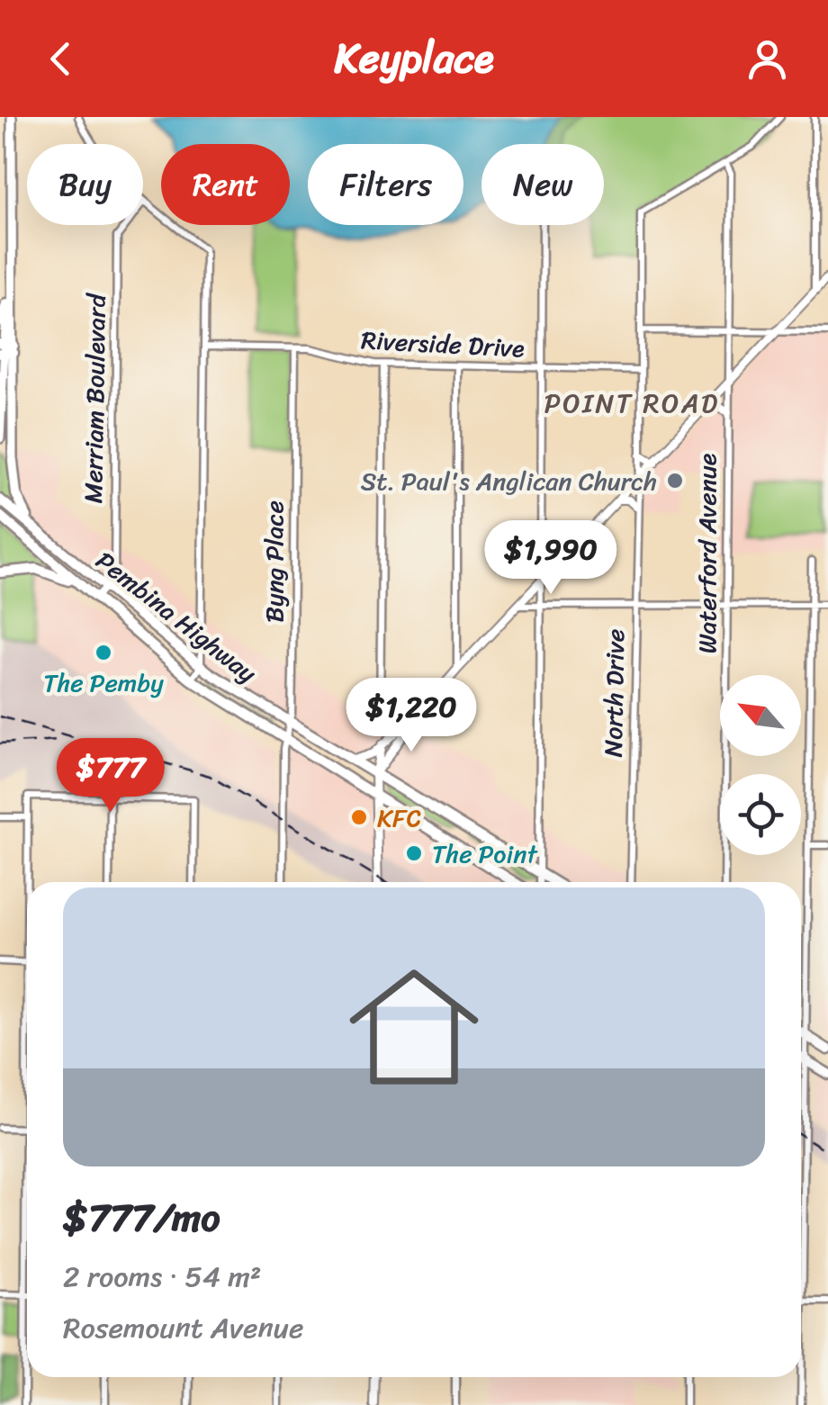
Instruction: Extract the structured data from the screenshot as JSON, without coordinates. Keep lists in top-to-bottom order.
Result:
{
  "streets": {
    "main road": ["Pembina Highway"],
    "street": [
      "Riverside Drive",
      "Merriam Boulevard",
      "Waterford Avenue",
      "Byng Place",
      "North Drive"
    ]
  },
  "crossings": [
    ["Riverside Drive", "Byng Place"],
    ["Riverside Drive", "North Drive"],
    ["Merriam Boulevard", "Pembina Highway"],
    ["Waterford Avenue", "North Drive"],
    ["Byng Place", "Pembina Highway"]
  ],
  "districts": ["POINT ROAD"],
  "places": [
    "St. Paul's Anglican Church",
    "The Pemby",
    "KFC",
    "The Point"
  ],
  "north": "top left",
  "page": {
    "header": "Keyplace",
    "chip": [
      "Buy",
      "Rent",
      "Filters",
      "New"
    ],
    "price": ["$1,990", "$1,220", "$777"],
    "list": [
      {
        "name": "$777/mo",
        "note": "2 rooms · 54 m² · Rosemount Avenue"
      }
    ]
  }
}
